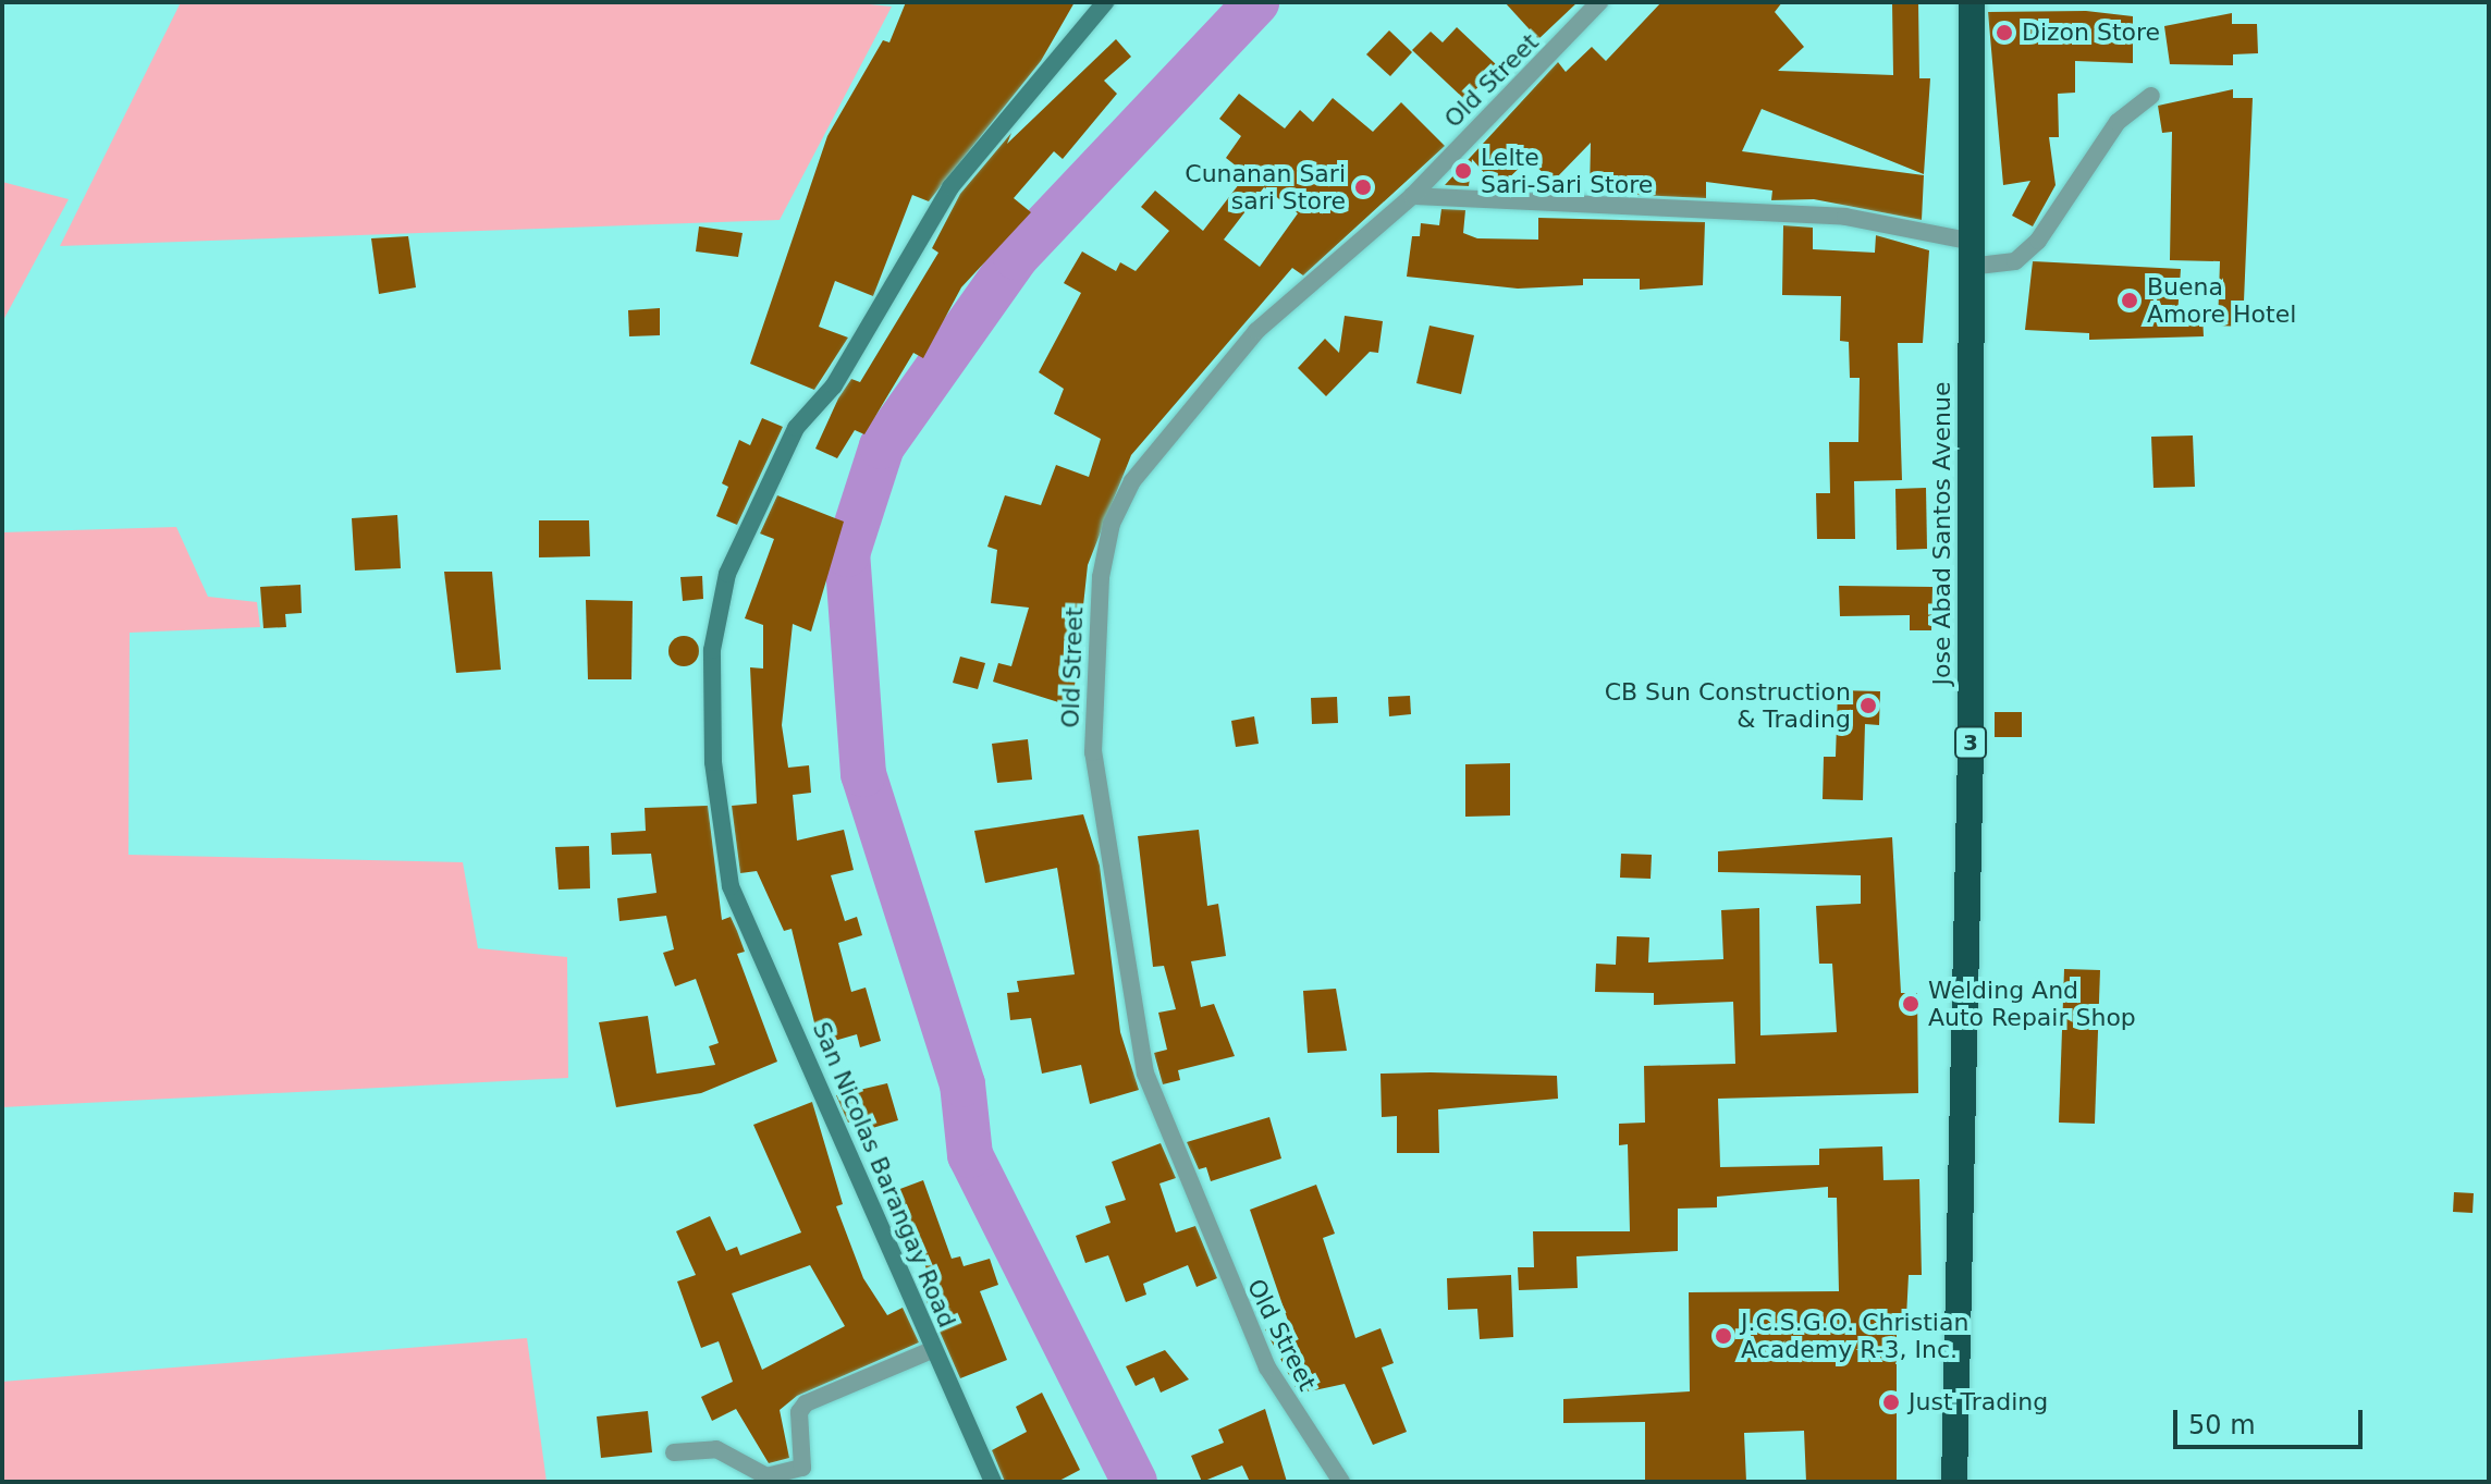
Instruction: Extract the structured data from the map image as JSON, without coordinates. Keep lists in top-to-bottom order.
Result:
{
  "streets": {
    "highway": ["Jose Abad Santos Avenue", "3"],
    "street": ["Old Street", "San Nicolas Barangay Road"]
  },
  "places": [
    "Dizon Store",
    "Lelte Sari-Sari Store",
    "Cunanan Sari sari Store",
    "Buena Amore Hotel",
    "CB Sun Construction & Trading",
    "Welding And Auto Repair Shop",
    "J.C.S.G.O. Christian Academy R-3, Inc.",
    "Just Trading"
  ],
  "scale_bar": "50 m"
}
